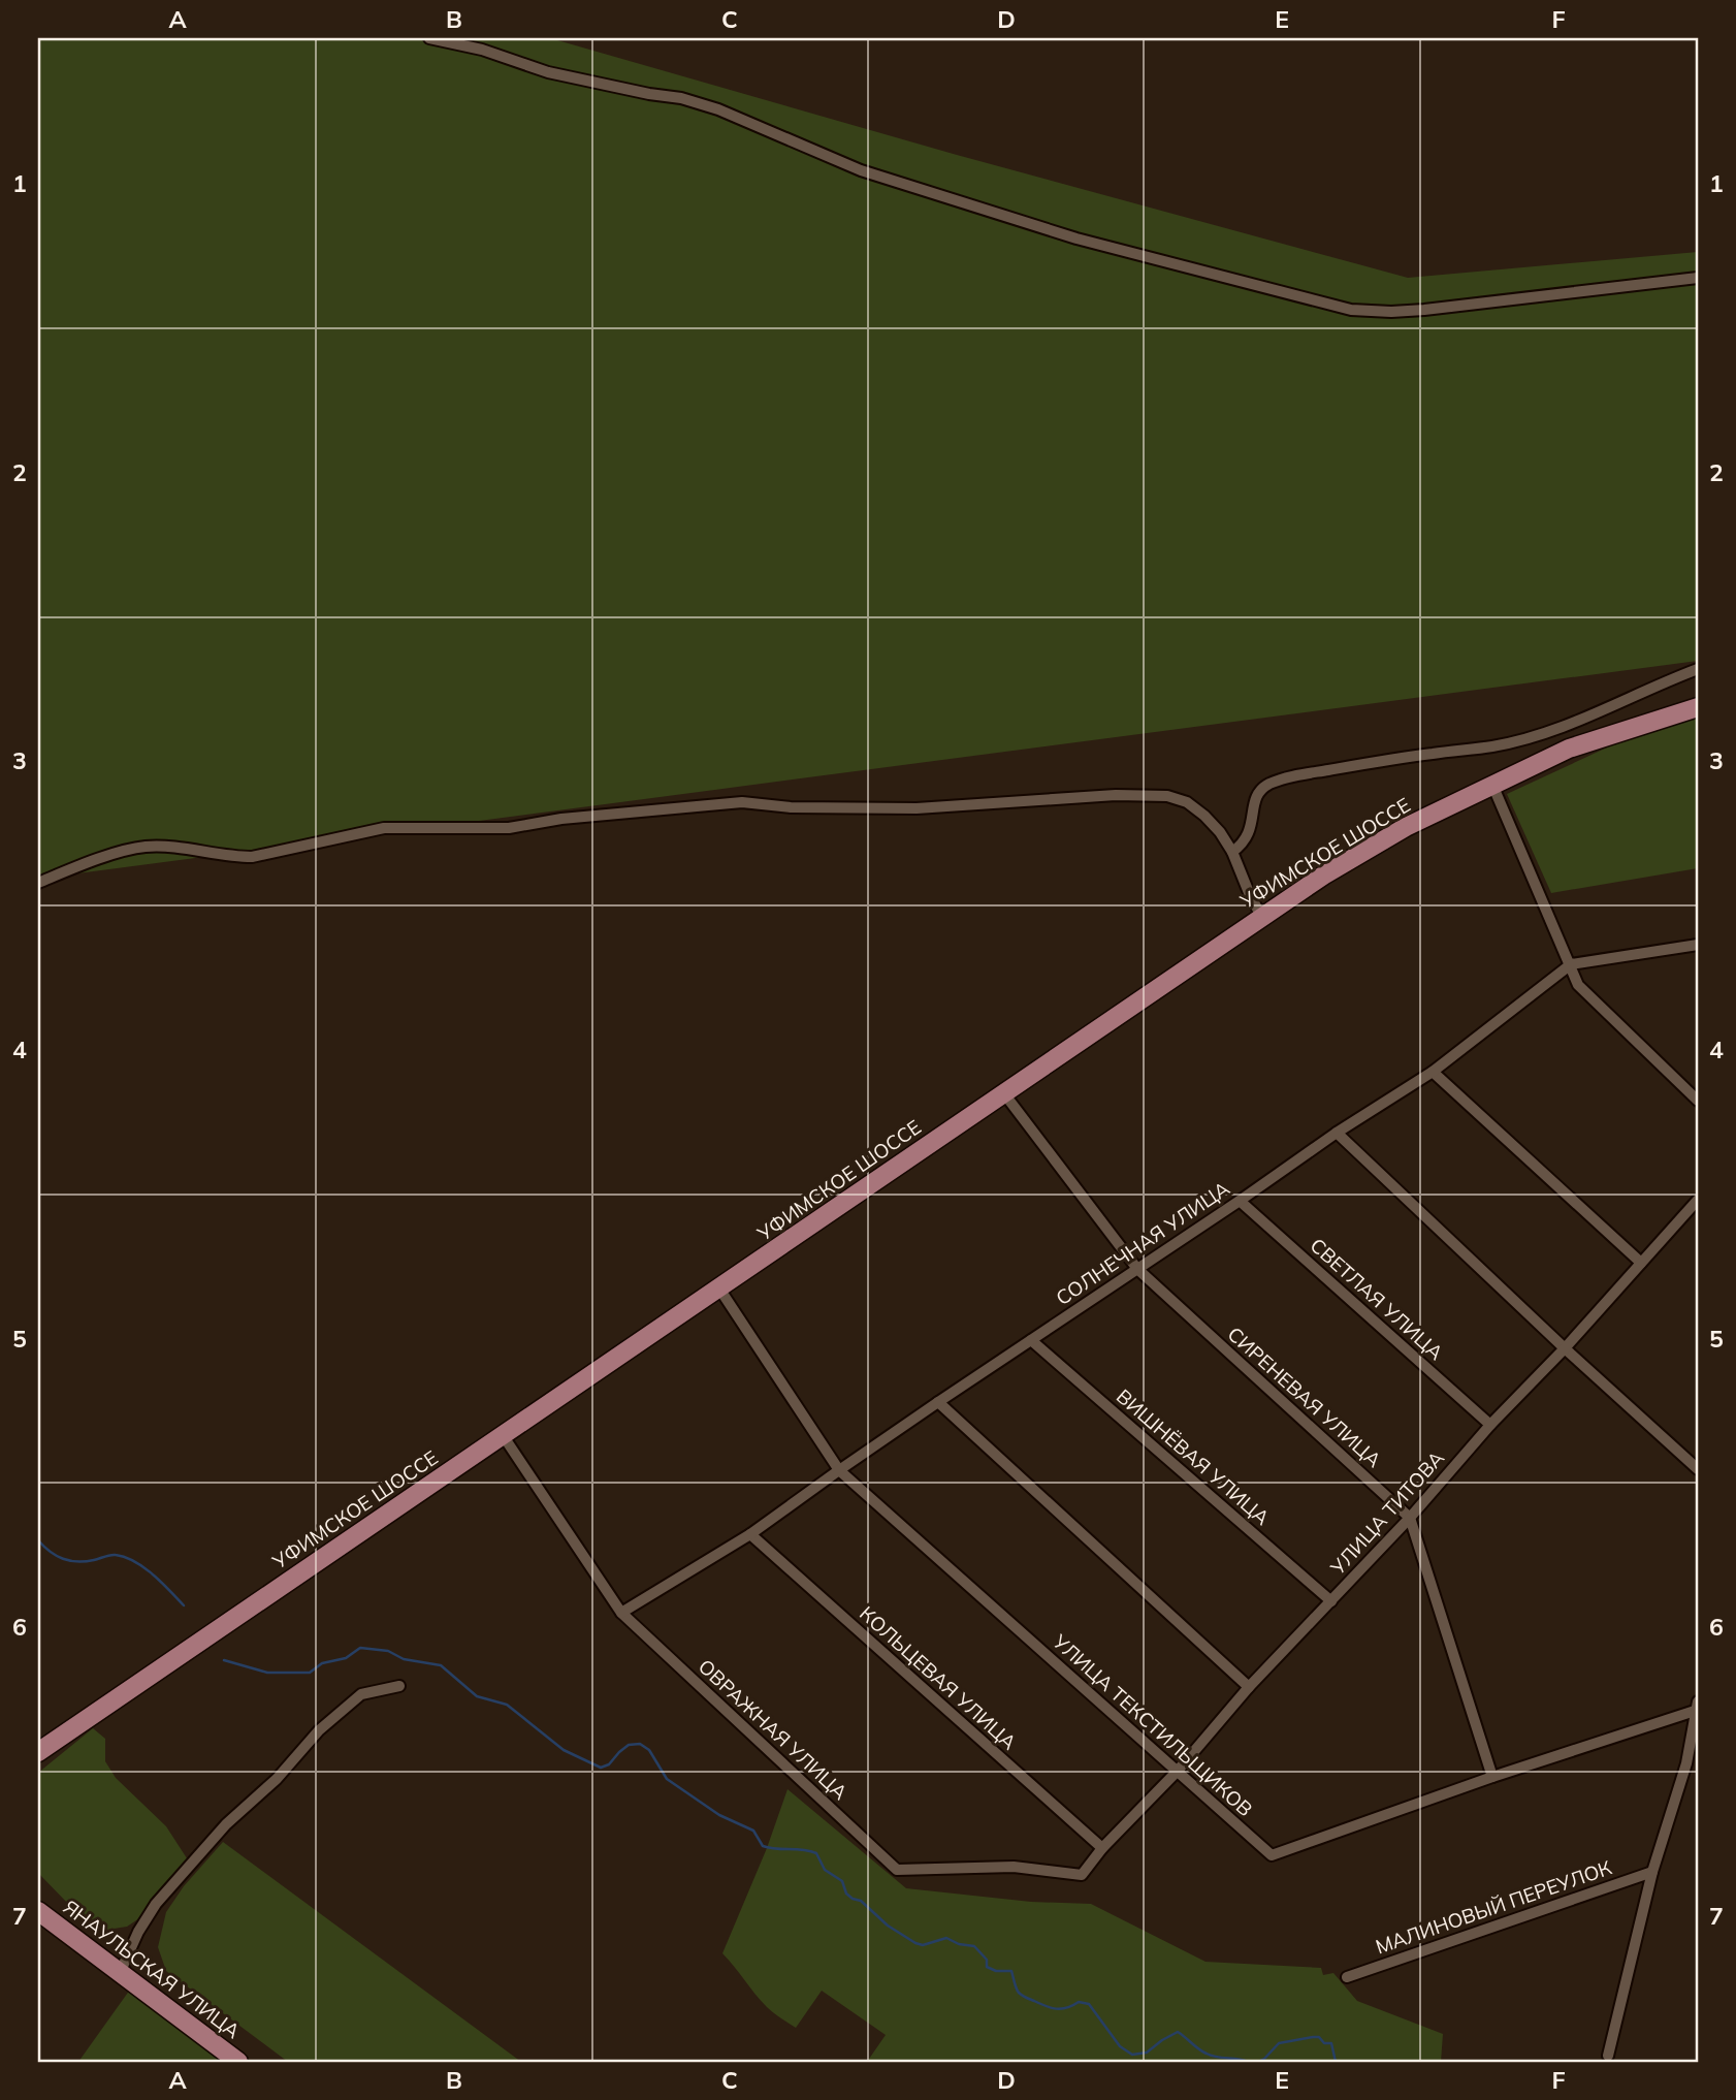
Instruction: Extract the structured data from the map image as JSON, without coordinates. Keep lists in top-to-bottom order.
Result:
{
  "streets": {
    "main road": ["УФИМСКОЕ ШОССЕ", "ЯНАУЛЬСКАЯ УЛИЦА"],
    "street": [
      "СОЛНЕЧНАЯ УЛИЦА",
      "СВЕТЛАЯ УЛИЦА",
      "СИРЕНЕВАЯ УЛИЦА",
      "ВИШНЁВАЯ УЛИЦА",
      "УЛИЦА ТИТОВА",
      "КОЛЬЦЕВАЯ УЛИЦА",
      "УЛИЦА ТЕКСТИЛЬЩИКОВ",
      "ОВРАЖНАЯ УЛИЦА",
      "МАЛИНОВЫЙ ПЕРЕУЛОК"
    ]
  },
  "crossings": [
    ["УФИМСКОЕ ШОССЕ", "СИРЕНЕВАЯ УЛИЦА"],
    ["УФИМСКОЕ ШОССЕ", "УЛИЦА ТЕКСТИЛЬЩИКОВ"],
    ["УФИМСКОЕ ШОССЕ", "ОВРАЖНАЯ УЛИЦА"],
    ["СОЛНЕЧНАЯ УЛИЦА", "СВЕТЛАЯ УЛИЦА"],
    ["СОЛНЕЧНАЯ УЛИЦА", "СИРЕНЕВАЯ УЛИЦА"],
    ["СОЛНЕЧНАЯ УЛИЦА", "ВИШНЁВАЯ УЛИЦА"],
    ["СОЛНЕЧНАЯ УЛИЦА", "КОЛЬЦЕВАЯ УЛИЦА"],
    ["СОЛНЕЧНАЯ УЛИЦА", "УЛИЦА ТЕКСТИЛЬЩИКОВ"],
    ["СОЛНЕЧНАЯ УЛИЦА", "ОВРАЖНАЯ УЛИЦА"],
    ["СВЕТЛАЯ УЛИЦА", "УЛИЦА ТИТОВА"],
    ["СИРЕНЕВАЯ УЛИЦА", "УЛИЦА ТИТОВА"],
    ["ВИШНЁВАЯ УЛИЦА", "УЛИЦА ТИТОВА"],
    ["УЛИЦА ТИТОВА", "КОЛЬЦЕВАЯ УЛИЦА"],
    ["УЛИЦА ТИТОВА", "УЛИЦА ТЕКСТИЛЬЩИКОВ"],
    ["УЛИЦА ТИТОВА", "ОВРАЖНАЯ УЛИЦА"],
    ["КОЛЬЦЕВАЯ УЛИЦА", "ОВРАЖНАЯ УЛИЦА"]
  ],
  "grid": {
    "columns": [
      "A",
      "B",
      "C",
      "D",
      "E",
      "F"
    ],
    "rows": [
      "1",
      "2",
      "3",
      "4",
      "5",
      "6",
      "7"
    ]
  }
}
